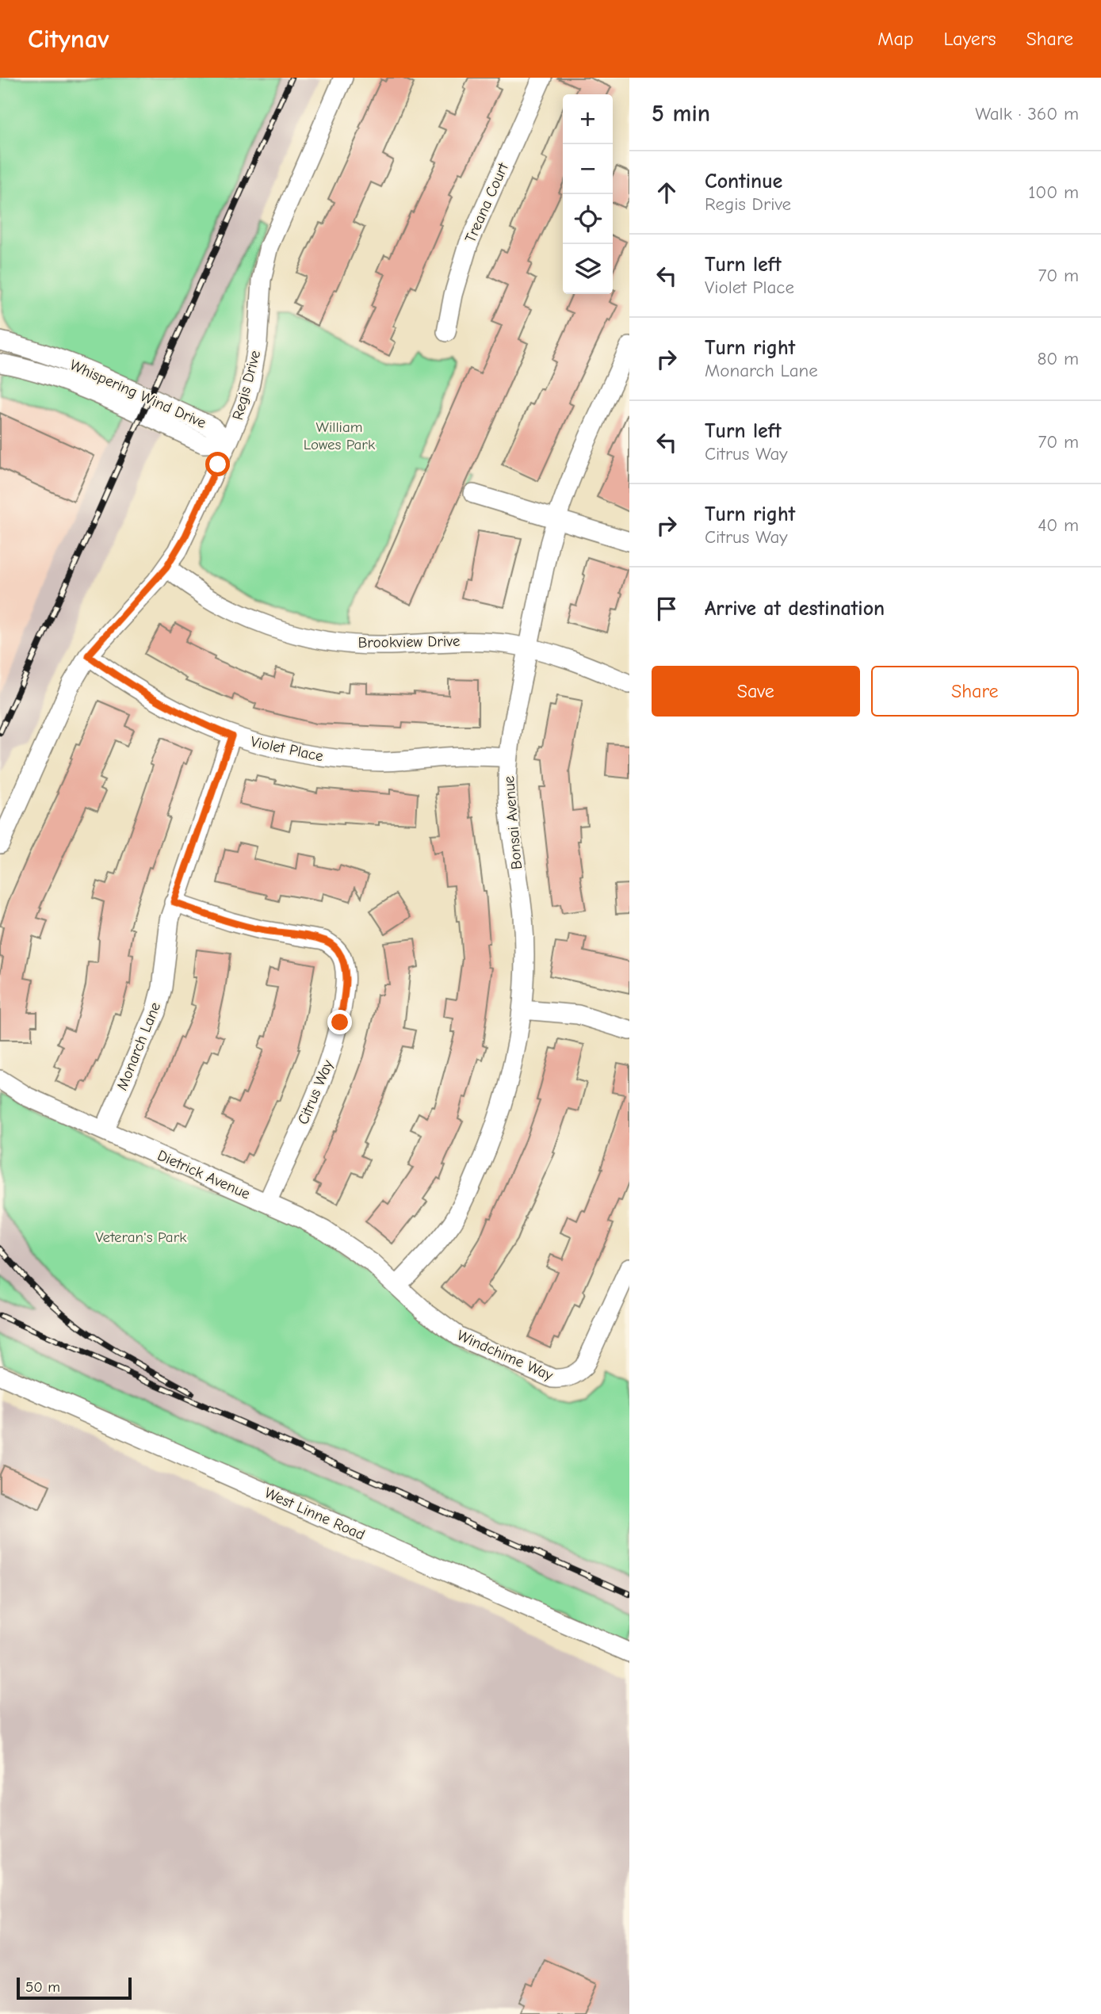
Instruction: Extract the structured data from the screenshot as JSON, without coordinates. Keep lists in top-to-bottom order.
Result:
{
  "streets": {
    "street": [
      "Treana Court",
      "Regis Drive",
      "Whispering Wind Drive",
      "Brookview Drive",
      "Violet Place",
      "Bonsai Avenue",
      "Monarch Lane",
      "Citrus Way",
      "Dietrick Avenue",
      "Windchime Way",
      "West Linne Road"
    ]
  },
  "crossings": [
    ["Regis Drive", "Whispering Wind Drive"],
    ["Regis Drive", "Brookview Drive"],
    ["Regis Drive", "Violet Place"],
    ["Brookview Drive", "Bonsai Avenue"],
    ["Violet Place", "Bonsai Avenue"],
    ["Violet Place", "Monarch Lane"],
    ["Bonsai Avenue", "Dietrick Avenue"],
    ["Bonsai Avenue", "Windchime Way"],
    ["Monarch Lane", "Citrus Way"],
    ["Monarch Lane", "Dietrick Avenue"],
    ["Citrus Way", "Dietrick Avenue"],
    ["Dietrick Avenue", "Windchime Way"]
  ],
  "parks": ["William Lowes Park", "Veteran's Park"],
  "scale_bar": "50 m",
  "page": {
    "header": "Citynav",
    "nav": ["Map", "Layers", "Share"],
    "heading": ["5 min", "Walk · 360 m"],
    "map_buttons": ["+", "−"],
    "list": [
      ["Continue", "Regis Drive", "100 m"],
      ["Turn left", "Violet Place", "70 m"],
      ["Turn right", "Monarch Lane", "80 m"],
      ["Turn left", "Citrus Way", "70 m"],
      ["Turn right", "Citrus Way", "40 m"],
      "Arrive at destination"
    ],
    "buttons": ["Save", "Share"],
    "scale": "50 m"
  }
}
